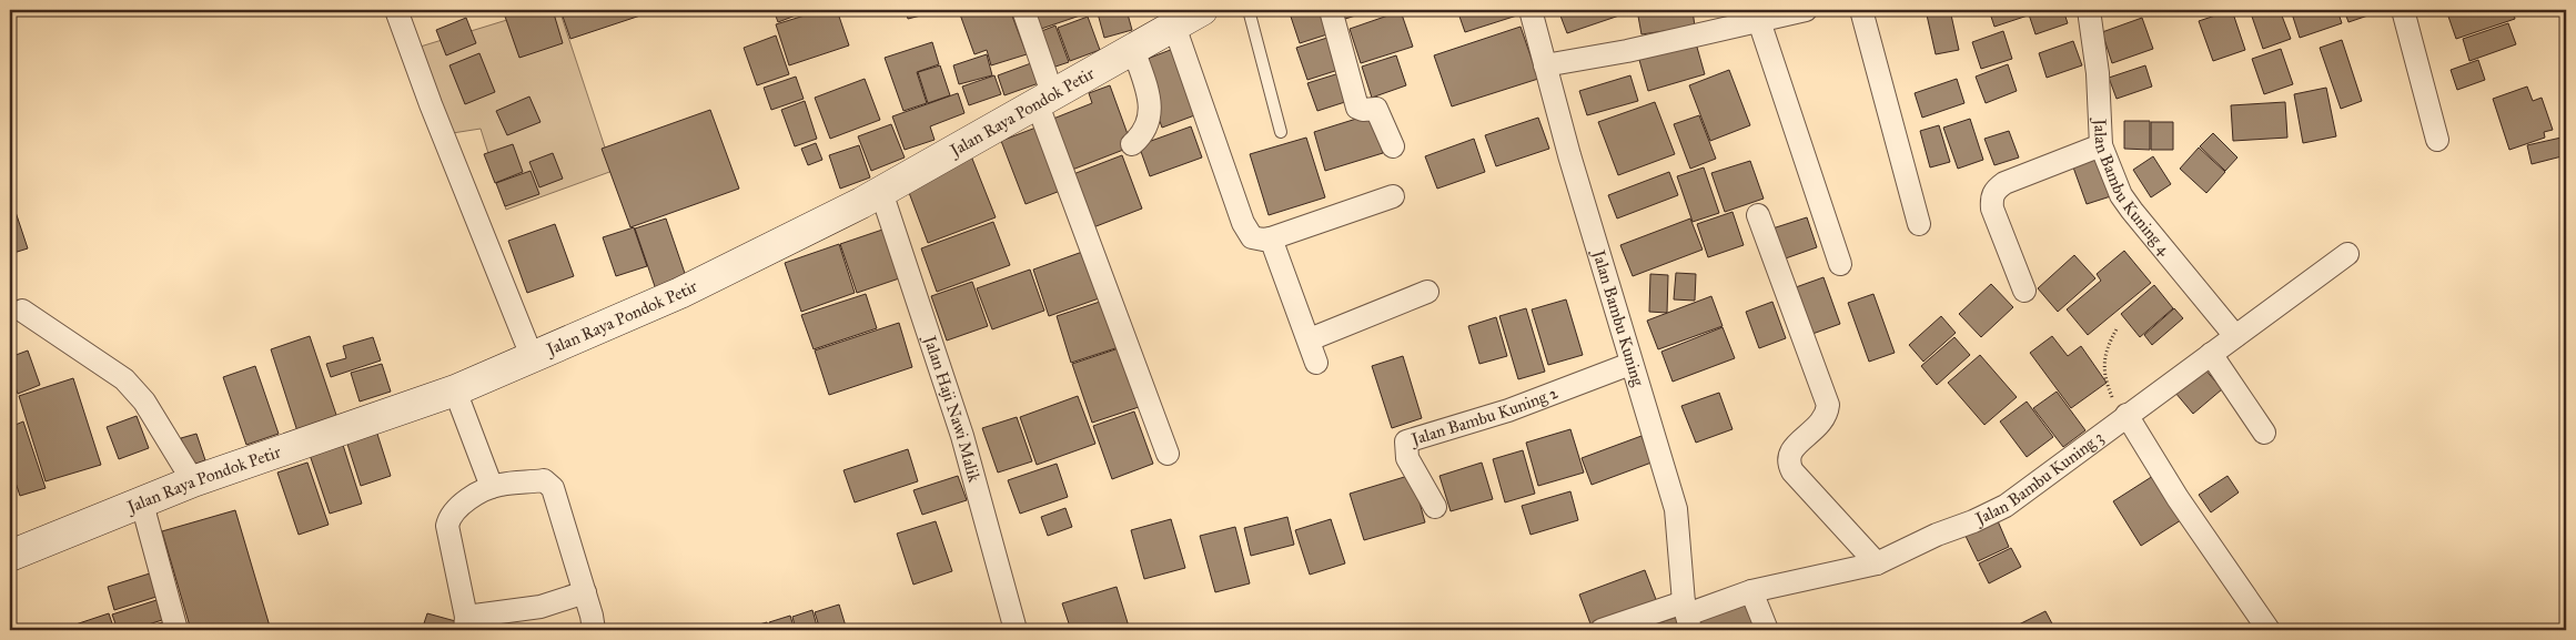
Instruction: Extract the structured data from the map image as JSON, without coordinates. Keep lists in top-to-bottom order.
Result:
{
  "streets": {
    "main road": ["Jalan Raya Pondok Petir"],
    "street": [
      "Jalan Bambu Kuning 4",
      "Jalan Bambu Kuning",
      "Jalan Haji Nawi Malik",
      "Jalan Bambu Kuning 2",
      "Jalan Bambu Kuning 3"
    ]
  },
  "crossings": [
    ["Jalan Raya Pondok Petir", "Jalan Haji Nawi Malik"],
    ["Jalan Bambu Kuning 4", "Jalan Bambu Kuning 3"],
    ["Jalan Bambu Kuning", "Jalan Bambu Kuning 2"],
    ["Jalan Bambu Kuning", "Jalan Bambu Kuning 3"]
  ]
}
